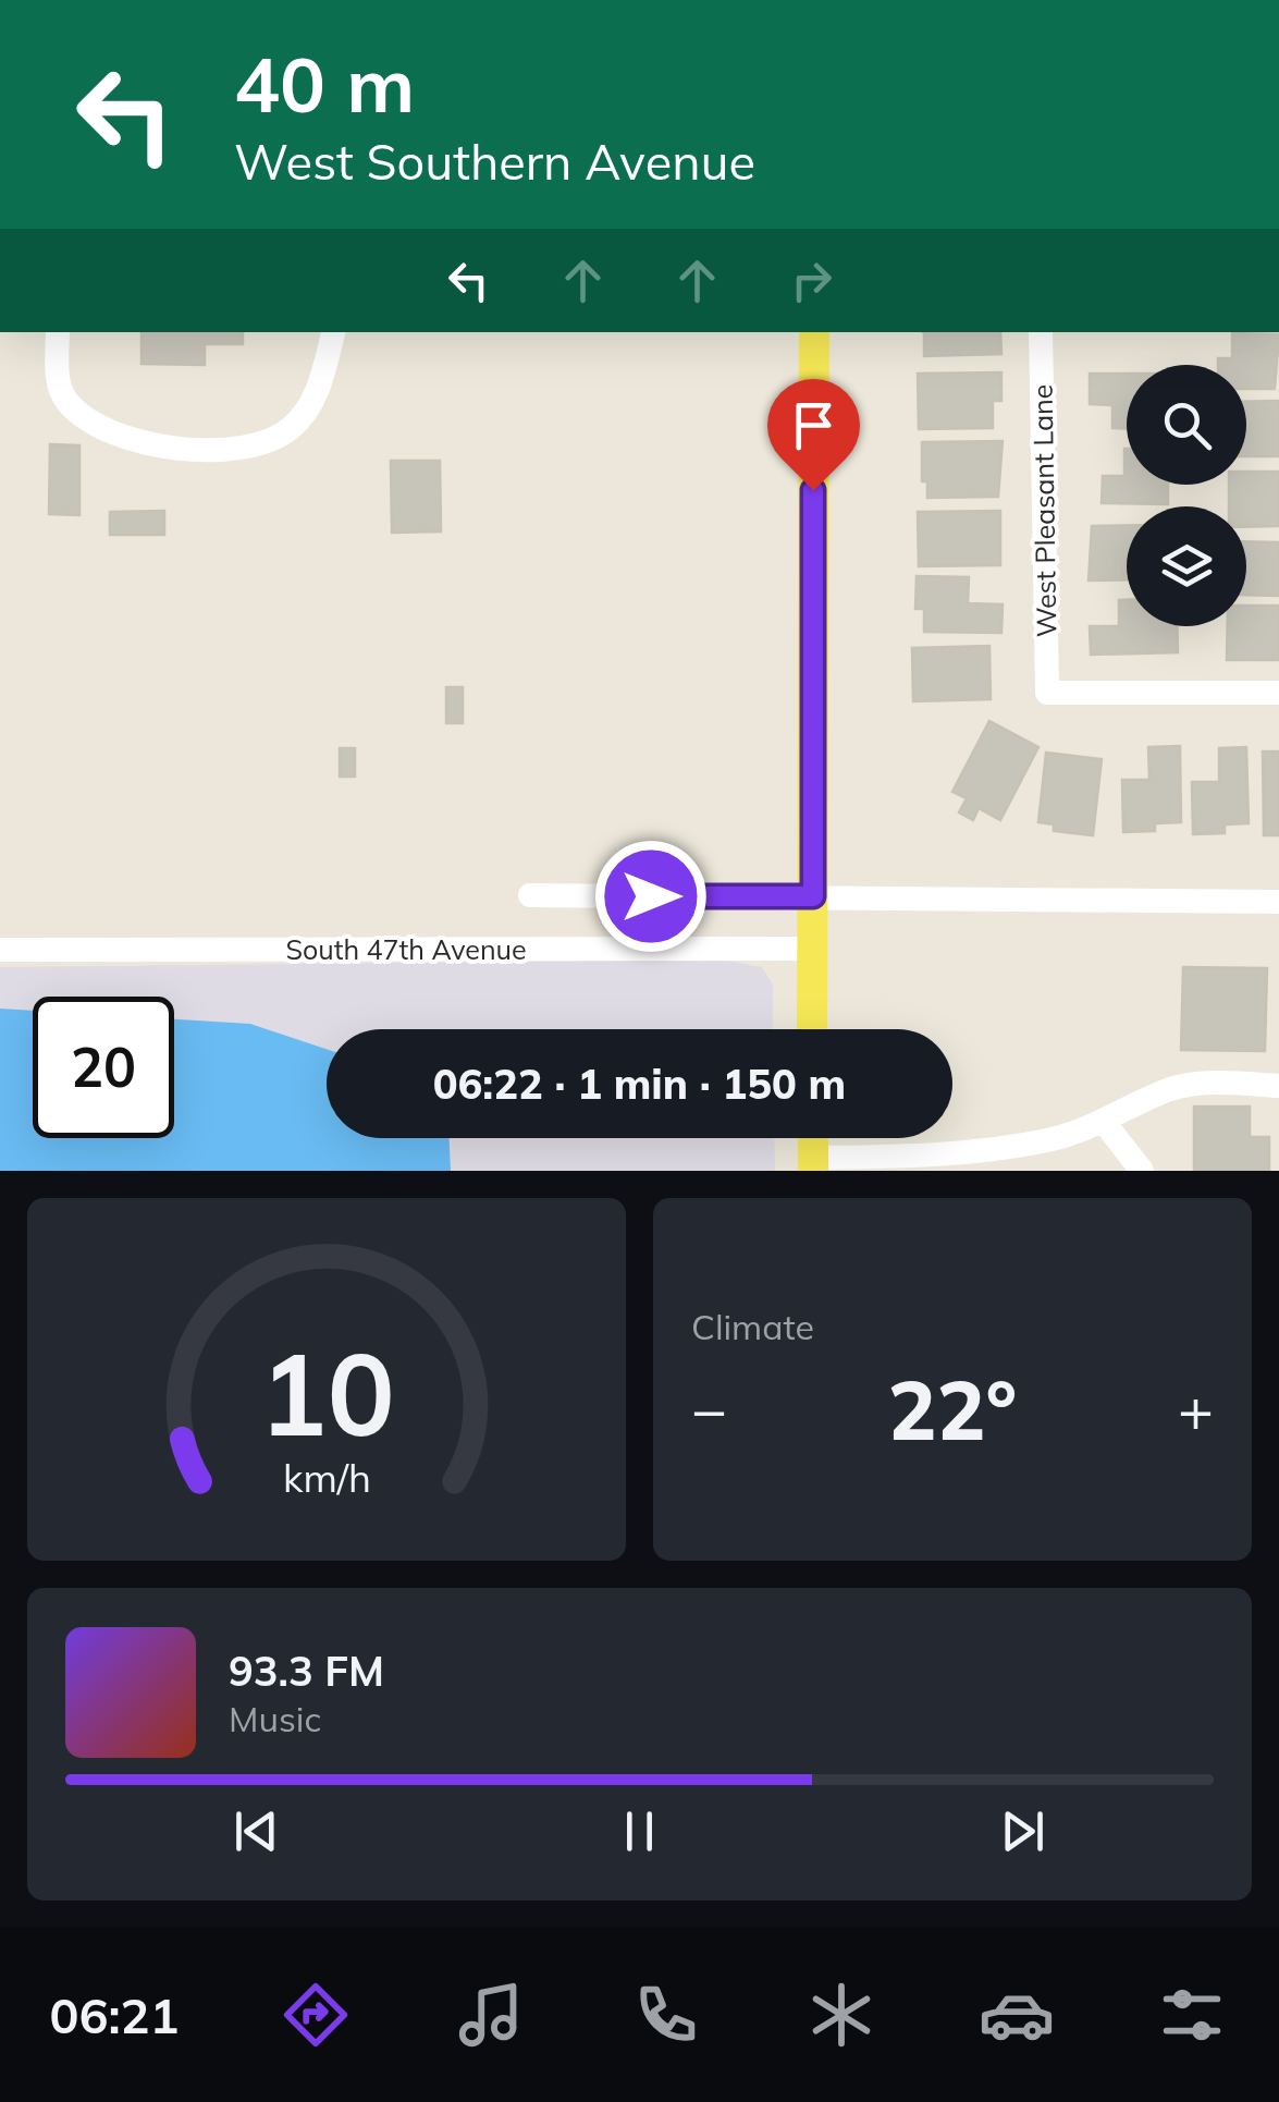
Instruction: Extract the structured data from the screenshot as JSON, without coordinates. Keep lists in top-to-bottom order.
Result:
{
  "streets": {
    "street": ["West Pleasant Lane", "South 47th Avenue"]
  },
  "page": {
    "turn": ["40 m", "West Southern Avenue"],
    "limit": "20",
    "trip": "06:22 · 1 min · 150 m",
    "tile": "Climate",
    "heat": ["−", "22°", "+"],
    "song": ["93.3 FM", "Music"],
    "tabs": "06:21",
    "gauge": ["10", "km/h"]
  }
}
